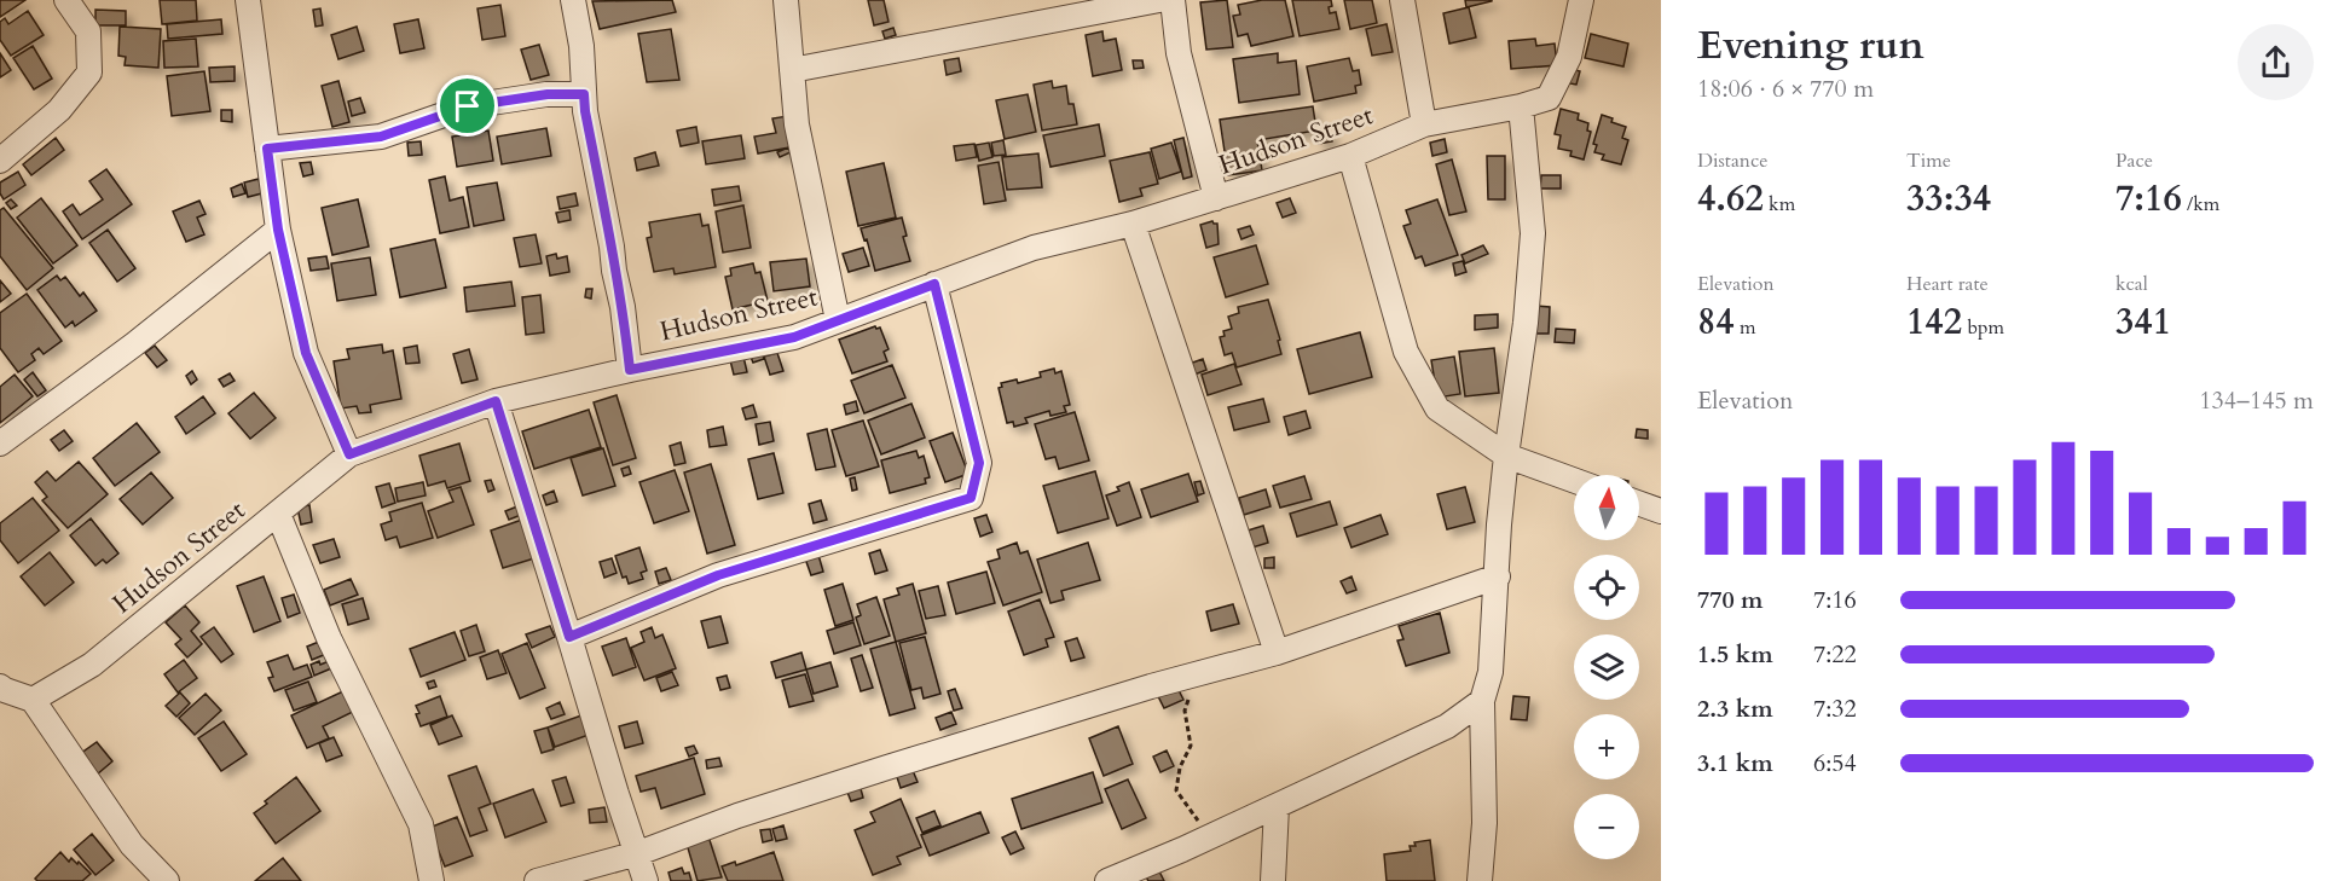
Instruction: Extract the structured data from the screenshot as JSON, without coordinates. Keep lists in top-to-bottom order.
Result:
{
  "streets": {
    "street": ["Hudson Street"]
  },
  "north": "top",
  "page": {
    "heading": ["Evening run", "18:06 · 6 × 770 m"],
    "stats": [
      ["Distance", "4.62 km"],
      ["Time", "33:34"],
      ["Pace", "7:16 /km"],
      ["Elevation", "84 m"],
      ["Heart rate", "142 bpm"],
      ["kcal", "341"]
    ],
    "chart": ["Elevation", "134–145 m"],
    "map_buttons": ["+", "−"],
    "list": [
      {
        "name": "770 m",
        "note": "7:16"
      },
      {
        "name": "1.5 km",
        "note": "7:22"
      },
      {
        "name": "2.3 km",
        "note": "7:32"
      },
      {
        "name": "3.1 km",
        "note": "6:54"
      }
    ]
  }
}
